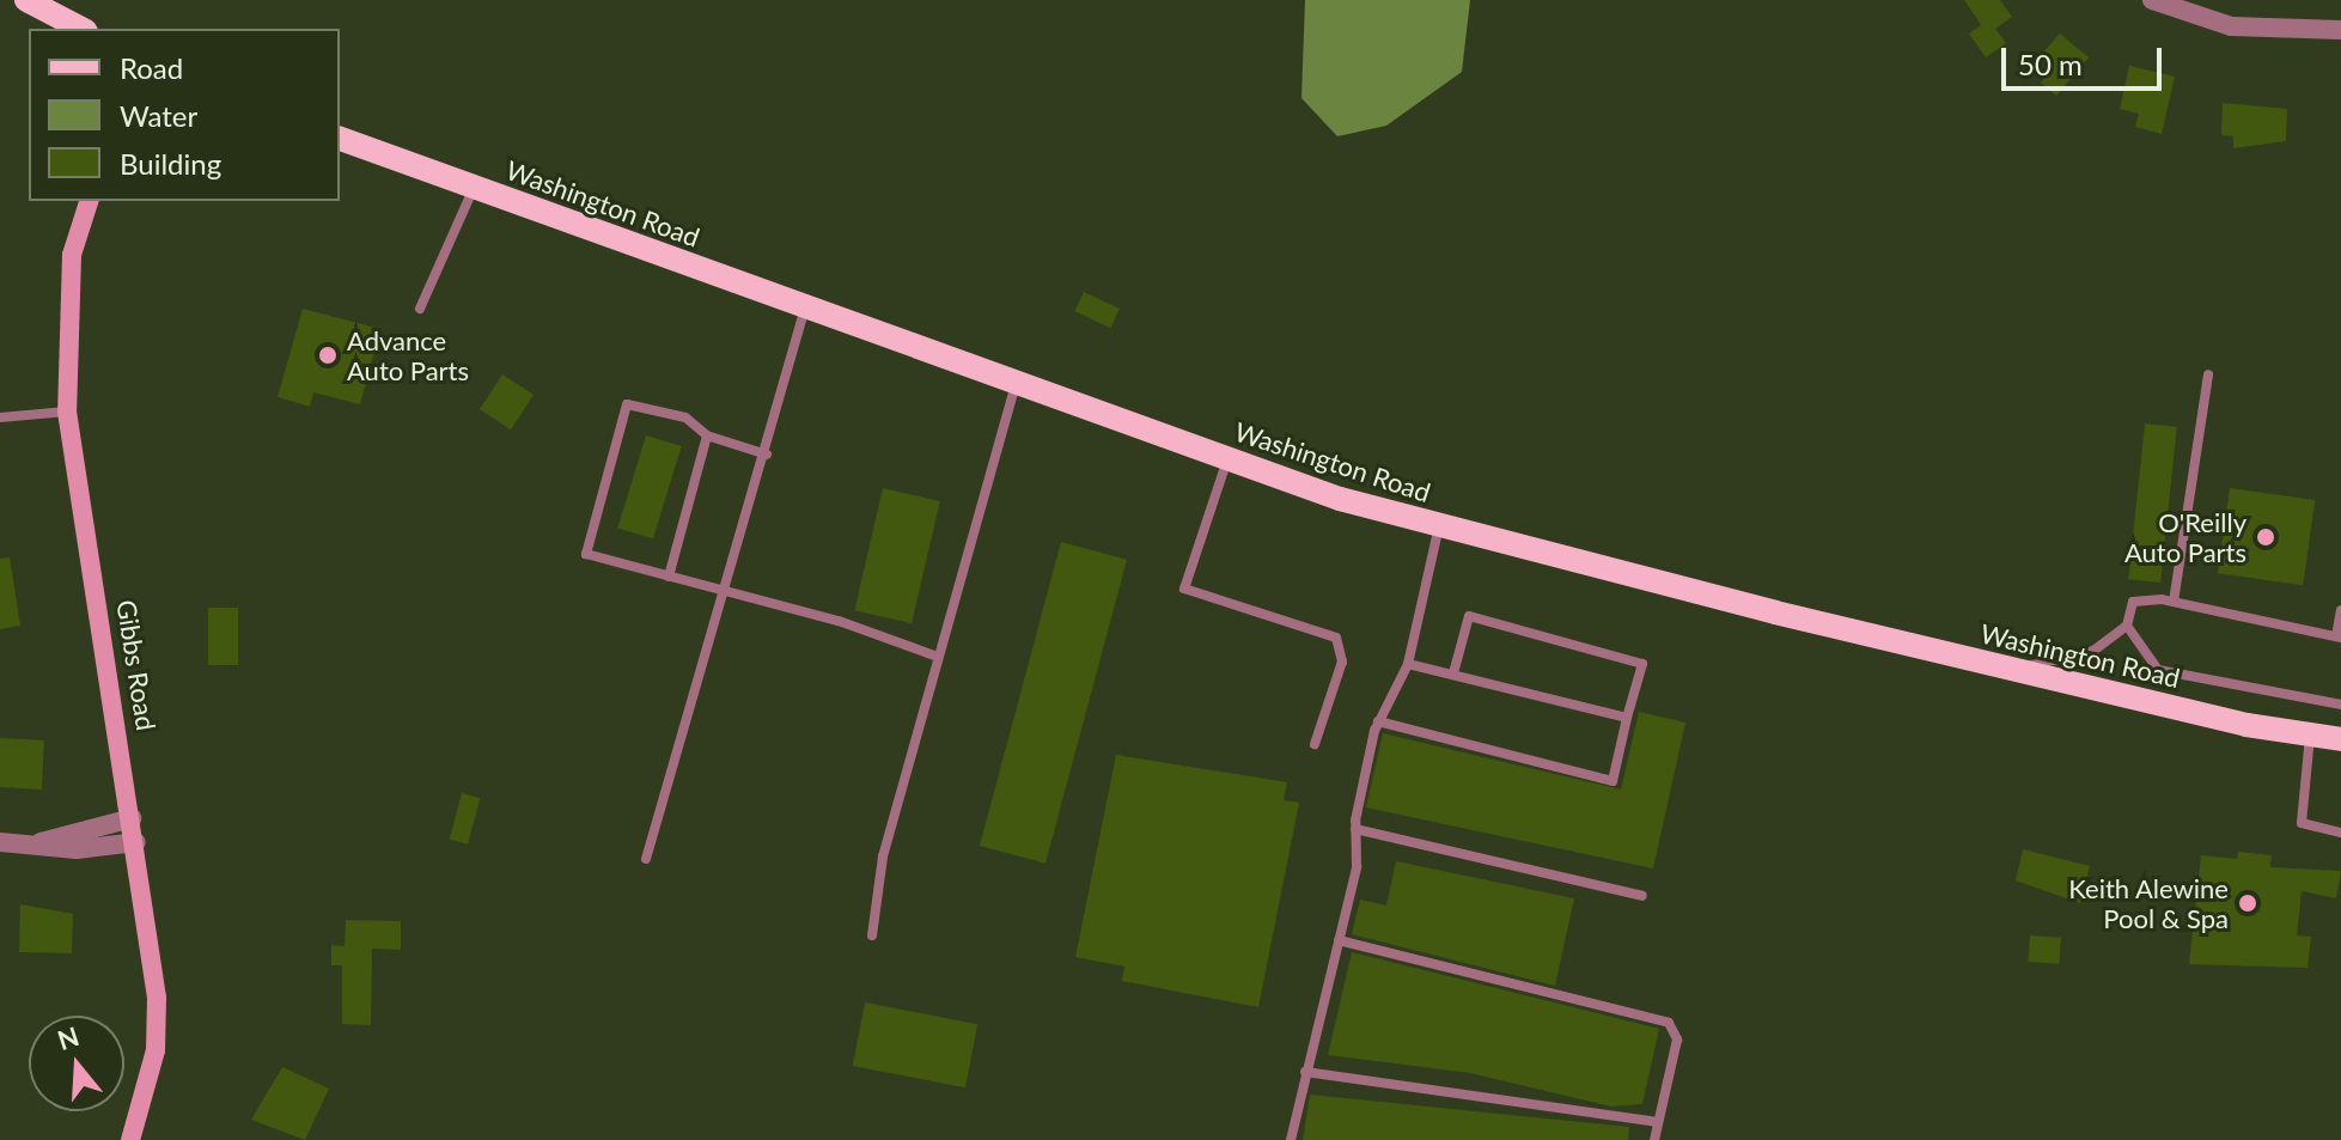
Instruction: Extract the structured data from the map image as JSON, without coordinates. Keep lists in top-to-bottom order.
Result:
{
  "streets": {
    "main road": ["Washington Road"],
    "street": ["Gibbs Road"]
  },
  "places": ["Advance Auto Parts", "O'Reilly Auto Parts", "Keith Alewine Pool & Spa"],
  "legend": ["Road", "Water", "Building"],
  "scale_bar": "50 m",
  "north": "top"
}
